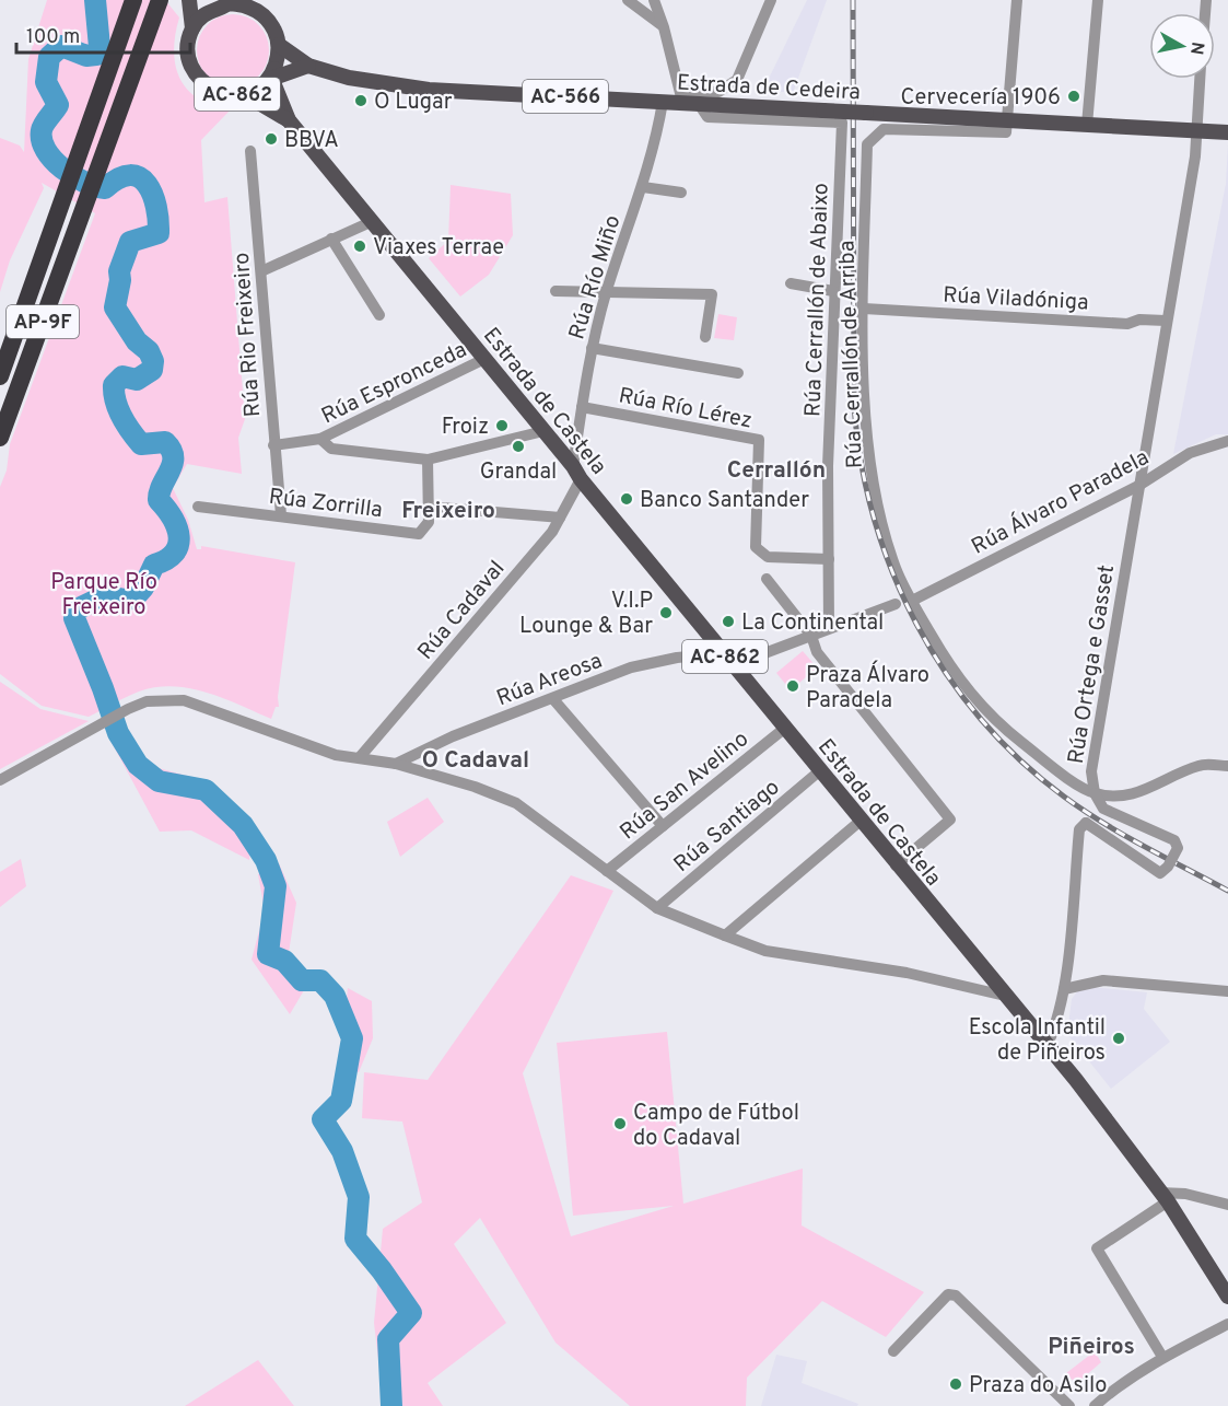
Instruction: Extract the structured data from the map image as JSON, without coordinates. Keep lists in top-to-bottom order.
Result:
{
  "streets": {
    "highway": ["AP-9F"],
    "main road": [
      "Estrada de Cedeira",
      "AC-862",
      "AC-566",
      "Estrada de Castela"
    ],
    "street": [
      "Rúa Río Miño",
      "Rúa Viladóniga",
      "Rúa Cerrallón de Abaixo",
      "Rúa Rio Freixeiro",
      "Rúa Cerrallón de Arriba",
      "Rúa Espronceda",
      "Rúa Río Lérez",
      "Rúa Álvaro Paradela",
      "Rúa Zorrilla",
      "Rúa Cadaval",
      "Rúa Ortega e Gasset",
      "Rúa Areosa",
      "Rúa San Avelino",
      "Rúa Santiago"
    ]
  },
  "crossings": [
    ["Estrada de Cedeira", "AC-566"],
    ["Estrada de Cedeira", "Rúa Río Miño"],
    ["Estrada de Cedeira", "Rúa Cerrallón de Abaixo"],
    ["Estrada de Cedeira", "Rúa Cerrallón de Arriba"],
    ["Estrada de Cedeira", "Rúa Ortega e Gasset"],
    ["AC-862", "AC-566"],
    ["AC-862", "Estrada de Castela"],
    ["Rúa Río Miño", "Estrada de Castela"],
    ["Rúa Río Miño", "Rúa Río Lérez"],
    ["Rúa Río Miño", "Rúa Cadaval"],
    ["Rúa Viladóniga", "Rúa Cerrallón de Arriba"],
    ["Rúa Viladóniga", "Rúa Ortega e Gasset"],
    ["Rúa Cerrallón de Abaixo", "Rúa Río Lérez"],
    ["Rúa Rio Freixeiro", "Rúa Zorrilla"],
    ["Rúa Cerrallón de Arriba", "Rúa Álvaro Paradela"],
    ["Rúa Cerrallón de Arriba", "Rúa Ortega e Gasset"],
    ["Rúa Espronceda", "Estrada de Castela"],
    ["Estrada de Castela", "Rúa Cadaval"],
    ["Estrada de Castela", "Rúa Ortega e Gasset"],
    ["Estrada de Castela", "Rúa Areosa"],
    ["Estrada de Castela", "Rúa San Avelino"],
    ["Estrada de Castela", "Rúa Santiago"],
    ["Rúa Álvaro Paradela", "Rúa Ortega e Gasset"]
  ],
  "districts": [
    "Cerrallón",
    "Freixeiro",
    "O Cadaval",
    "Piñeiros"
  ],
  "parks": ["Parque Río Freixeiro"],
  "places": [
    "Cervecería 1906",
    "O Lugar",
    "BBVA",
    "Viaxes Terrae",
    "Froiz",
    "Grandal",
    "Banco Santander",
    "V.I.P Lounge & Bar",
    "La Continental",
    "Praza Álvaro Paradela",
    "Escola Infantil de Piñeiros",
    "Campo de Fútbol do Cadaval",
    "Praza do Asilo"
  ],
  "scale_bar": "100 m",
  "north": "right"
}
